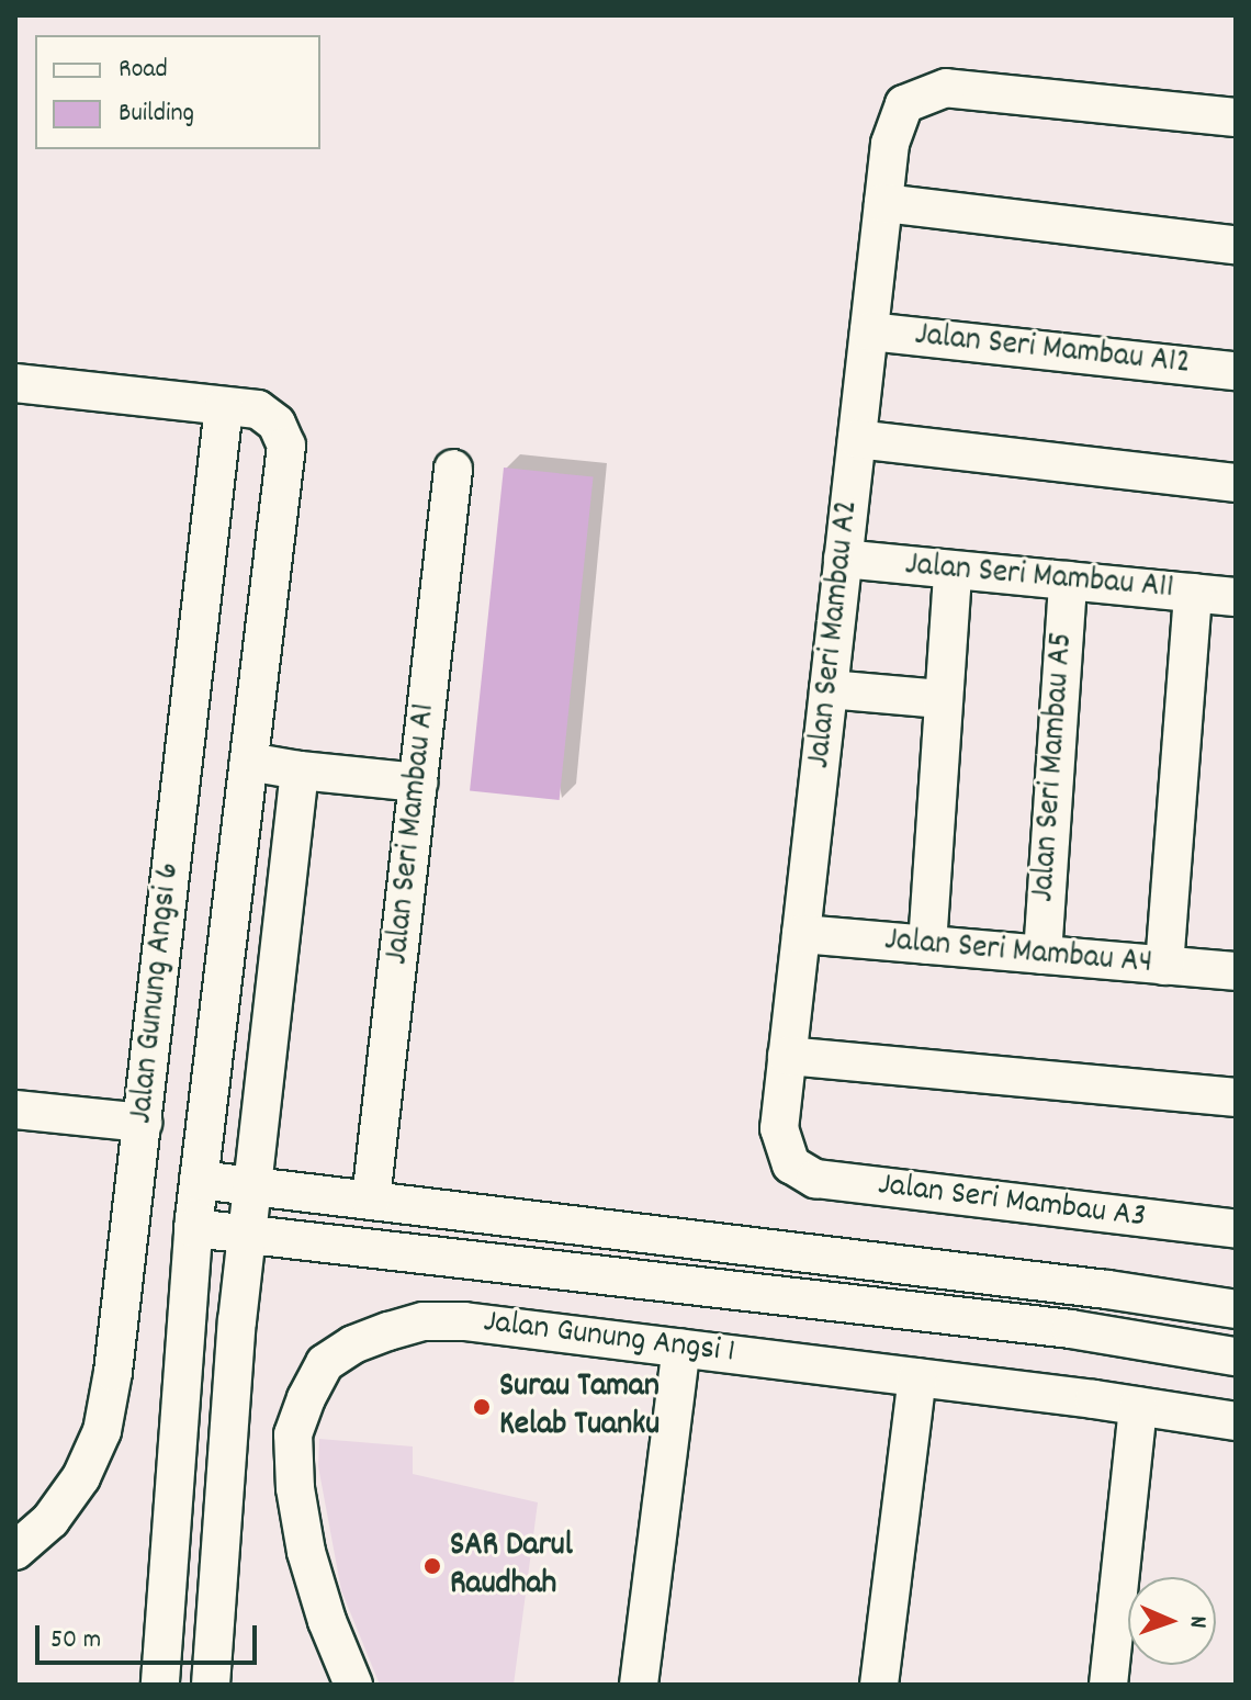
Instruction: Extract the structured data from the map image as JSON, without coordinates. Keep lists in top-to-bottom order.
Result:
{
  "streets": {
    "street": [
      "Jalan Seri Mambau A12",
      "Jalan Seri Mambau A11",
      "Jalan Seri Mambau A2",
      "Jalan Seri Mambau A5",
      "Jalan Seri Mambau A1",
      "Jalan Seri Mambau A4",
      "Jalan Gunung Angsi 6",
      "Jalan Seri Mambau A3",
      "Jalan Gunung Angsi 1"
    ]
  },
  "crossings": [
    ["Jalan Seri Mambau A12", "Jalan Seri Mambau A2"],
    ["Jalan Seri Mambau A11", "Jalan Seri Mambau A2"],
    ["Jalan Seri Mambau A11", "Jalan Seri Mambau A5"],
    ["Jalan Seri Mambau A2", "Jalan Seri Mambau A4"],
    ["Jalan Seri Mambau A2", "Jalan Seri Mambau A3"],
    ["Jalan Seri Mambau A5", "Jalan Seri Mambau A4"]
  ],
  "places": ["Surau Taman Kelab Tuanku", "SAR Darul Raudhah"],
  "legend": ["Road", "Building"],
  "scale_bar": "50 m",
  "north": "right"
}
